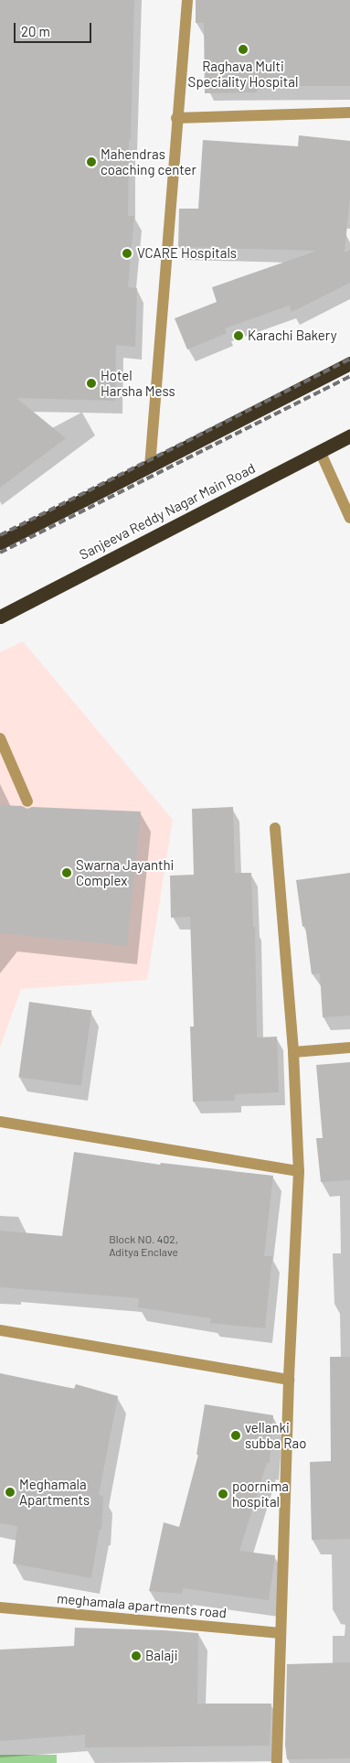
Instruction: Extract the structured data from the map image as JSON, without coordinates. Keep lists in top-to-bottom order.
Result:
{
  "streets": {
    "highway": ["Sanjeeva Reddy Nagar Main Road"],
    "street": ["meghamala apartments road"]
  },
  "places": [
    "Raghava Multi Speciality Hospital",
    "Mahendras coaching center",
    "VCARE Hospitals",
    "Karachi Bakery",
    "Hotel Harsha Mess",
    "Swarna Jayanthi Complex",
    "vellanki subba Rao",
    "Meghamala Apartments",
    "poornima hospital",
    "Balaji"
  ],
  "house_numbers": ["Block NO. 402, Aditya Enclave"],
  "scale_bar": "20 m"
}
